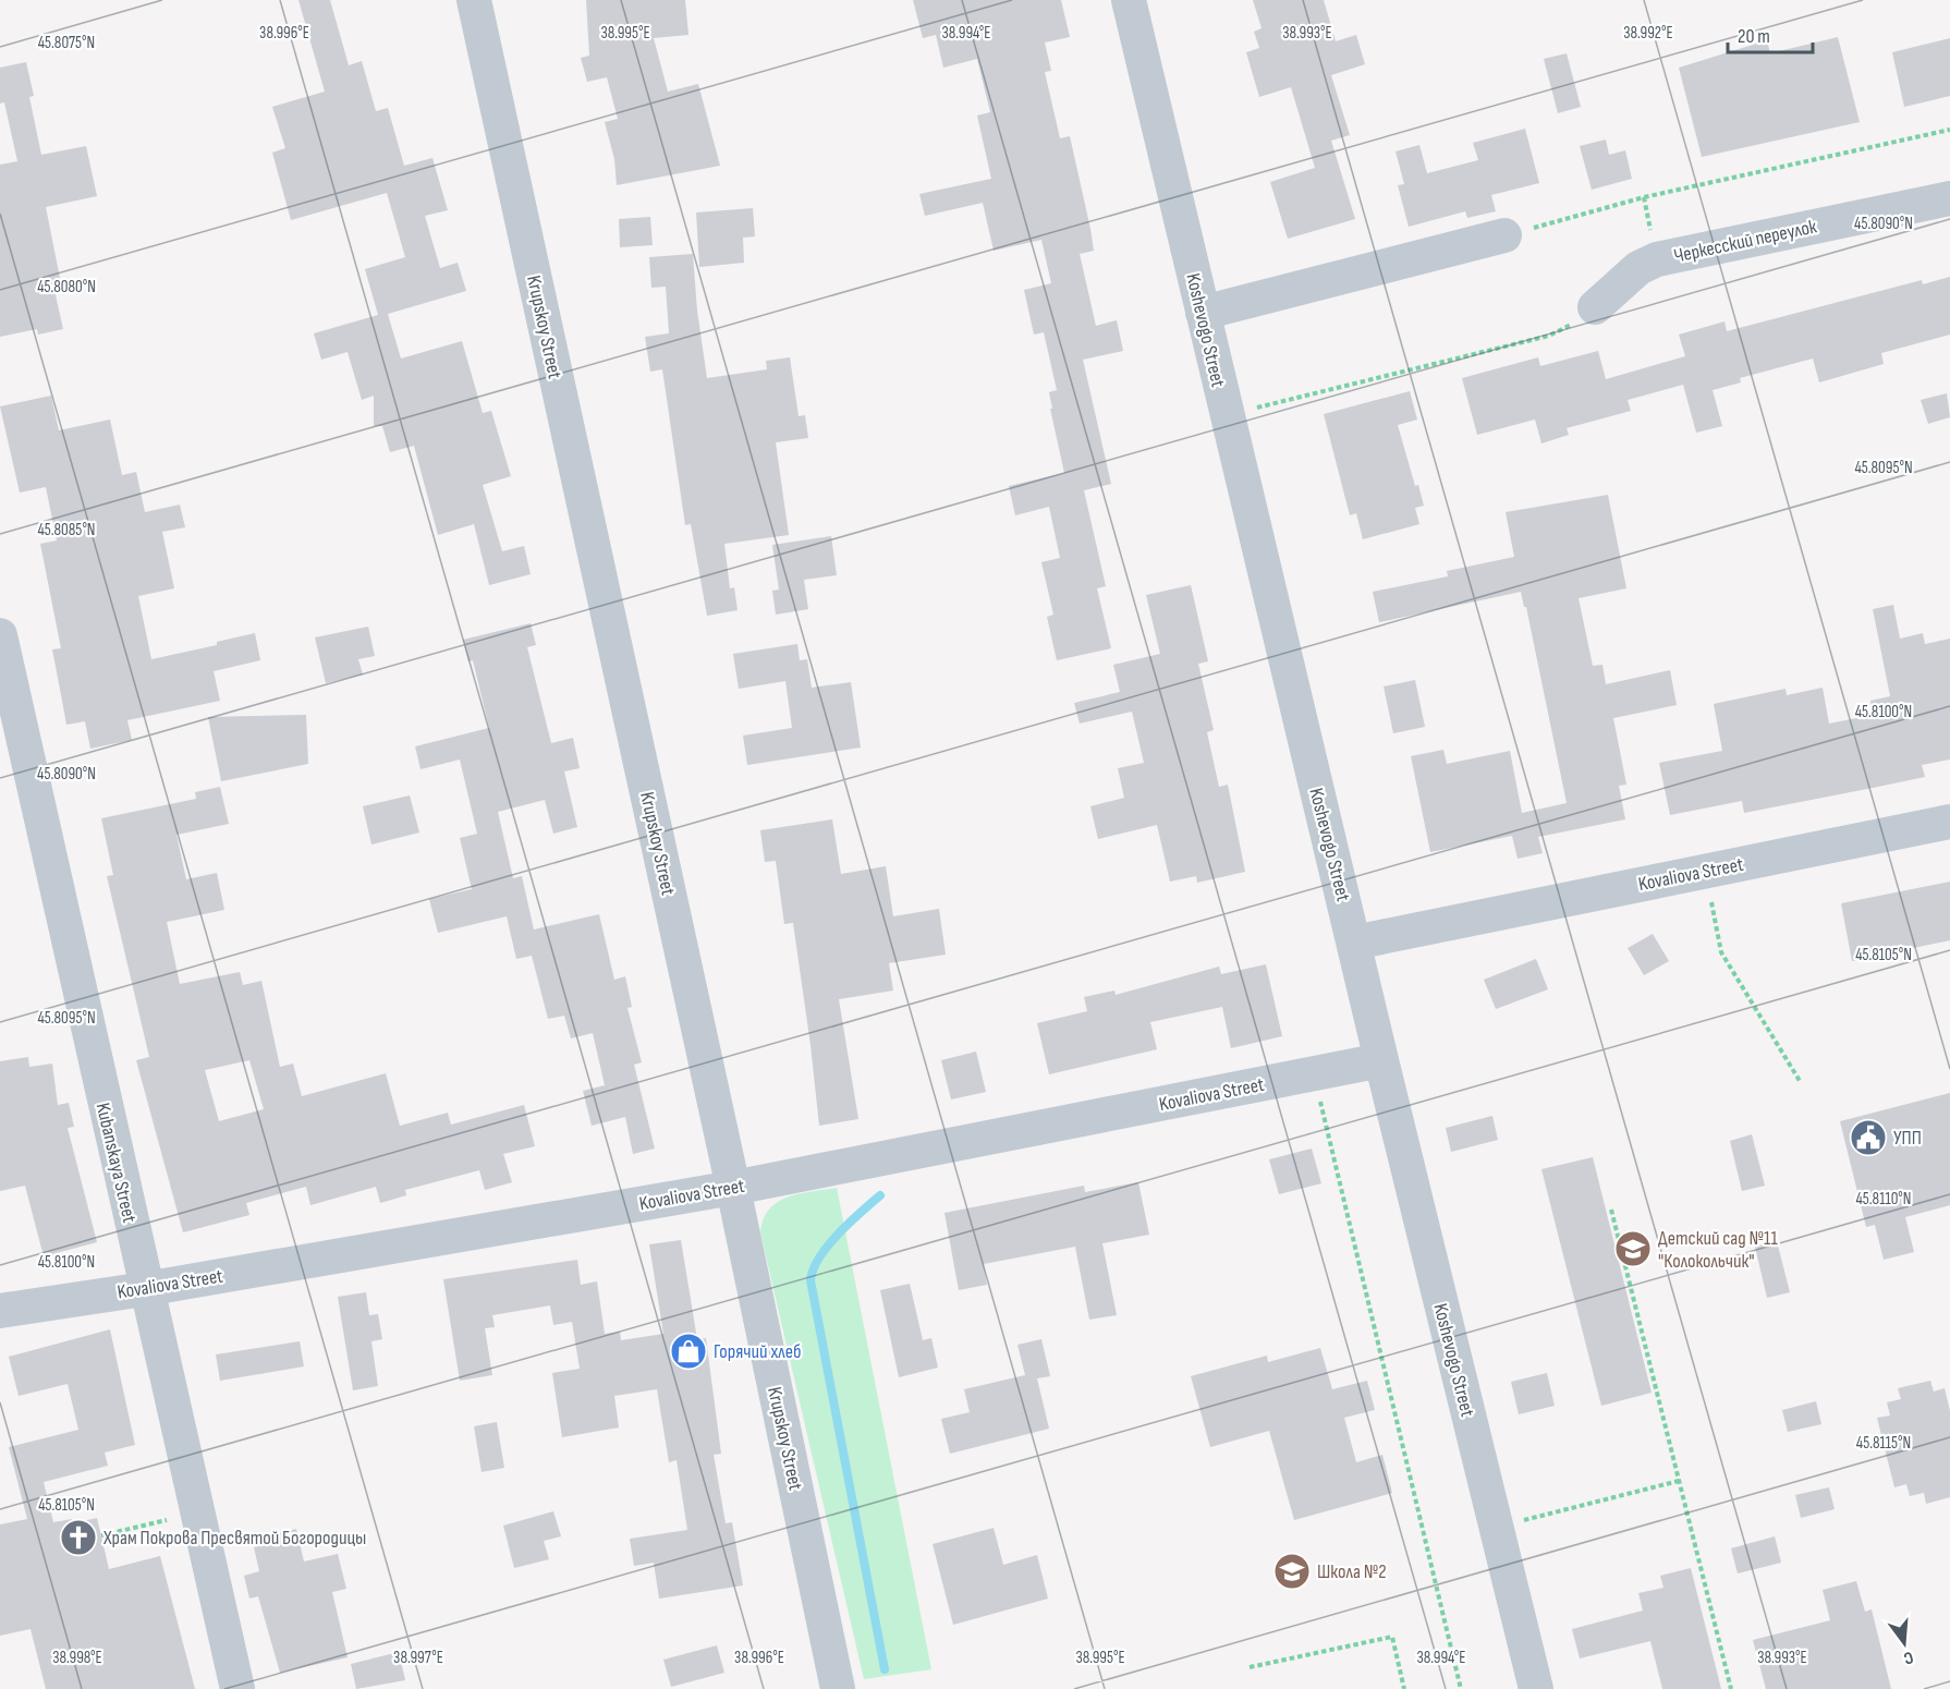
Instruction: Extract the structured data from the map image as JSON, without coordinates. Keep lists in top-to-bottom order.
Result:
{
  "streets": {
    "street": [
      "Черкесский переулок",
      "Krupskoy Street",
      "Koshevogo Street",
      "Kovaliova Street",
      "Kubanskaya Street"
    ]
  },
  "crossings": [
    ["Krupskoy Street", "Kovaliova Street"],
    ["Koshevogo Street", "Kovaliova Street"],
    ["Kovaliova Street", "Kubanskaya Street"]
  ],
  "places": {
    "public building": ["УПП"],
    "school or university": ["Детский сад №11 \"Колокольчик\"", "Школа №2"],
    "shop": ["Горячий хлеб"],
    "church": ["Храм Покрова Пресвятой Богородицы"]
  },
  "scale_bar": "20 m",
  "north": "bottom",
  "coordinates": [
    "38.996°E",
    "38.995°E",
    "38.994°E",
    "38.993°E",
    "38.992°E",
    "45.8075°N",
    "45.8090°N",
    "45.8080°N",
    "45.8095°N",
    "45.8085°N",
    "45.8100°N",
    "45.8105°N",
    "45.8110°N",
    "45.8115°N",
    "38.998°E",
    "38.997°E"
  ]
}
